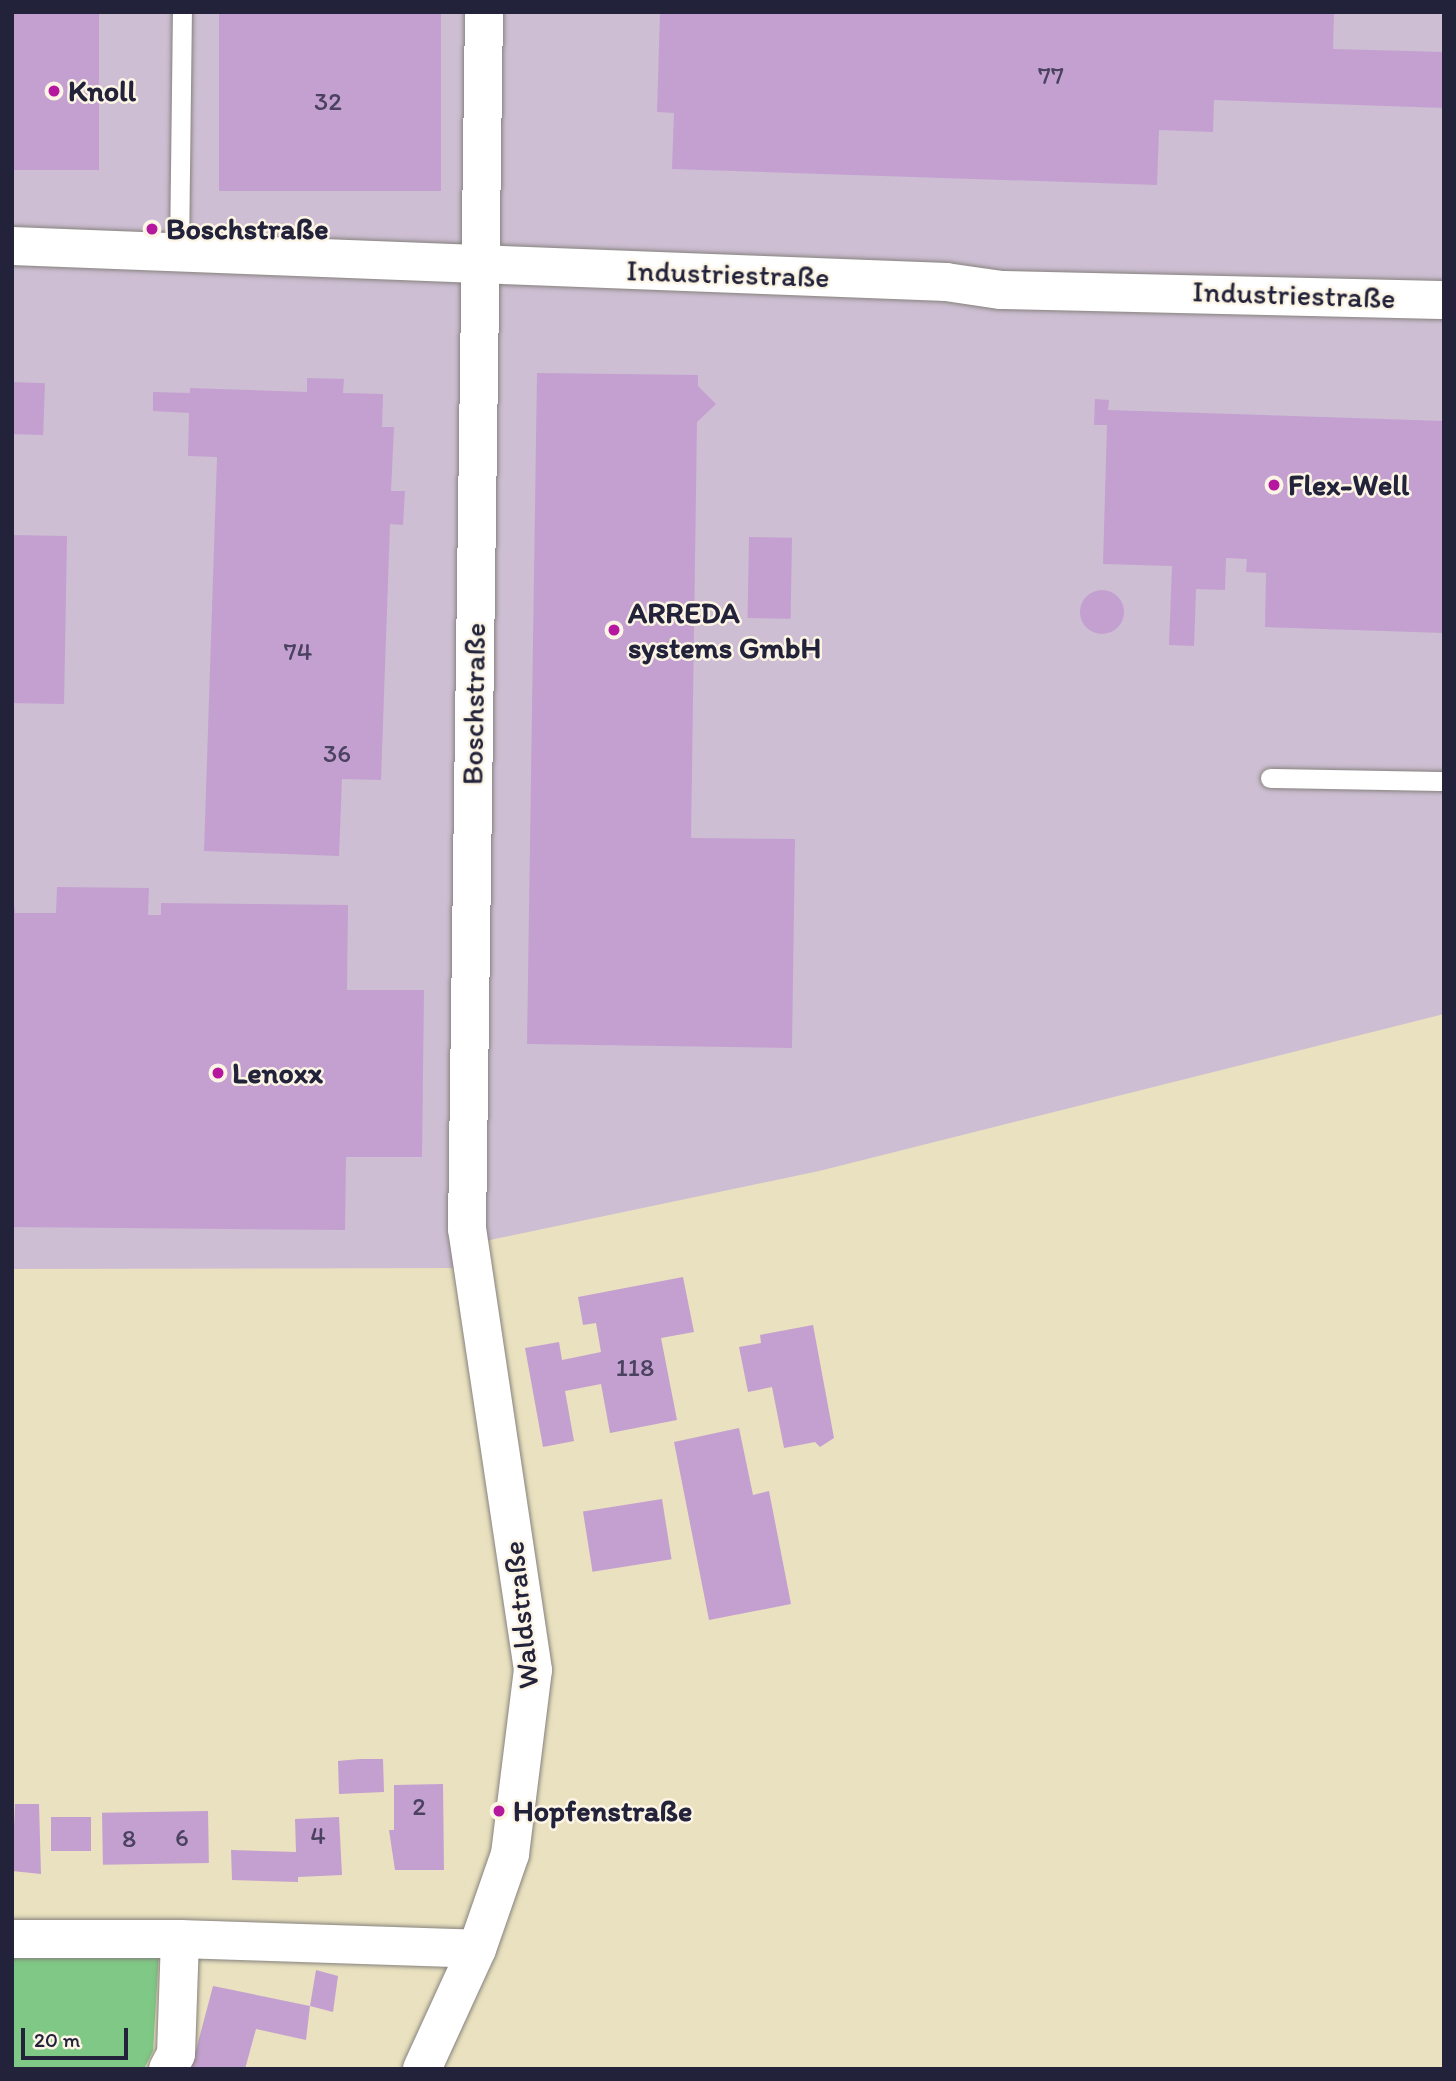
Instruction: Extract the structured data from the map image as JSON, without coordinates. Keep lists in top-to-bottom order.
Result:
{
  "streets": {
    "street": ["Industriestraße", "Boschstraße", "Waldstraße"]
  },
  "crossings": [
    ["Industriestraße", "Boschstraße"],
    ["Boschstraße", "Waldstraße"]
  ],
  "places": [
    "Knoll",
    "Boschstraße",
    "Flex-Well",
    "ARREDA systems GmbH",
    "Lenoxx",
    "Hopfenstraße"
  ],
  "house_numbers": [
    "77",
    "32",
    "74",
    "36",
    "118",
    "2",
    "4",
    "6",
    "8"
  ],
  "scale_bar": "20 m"
}
